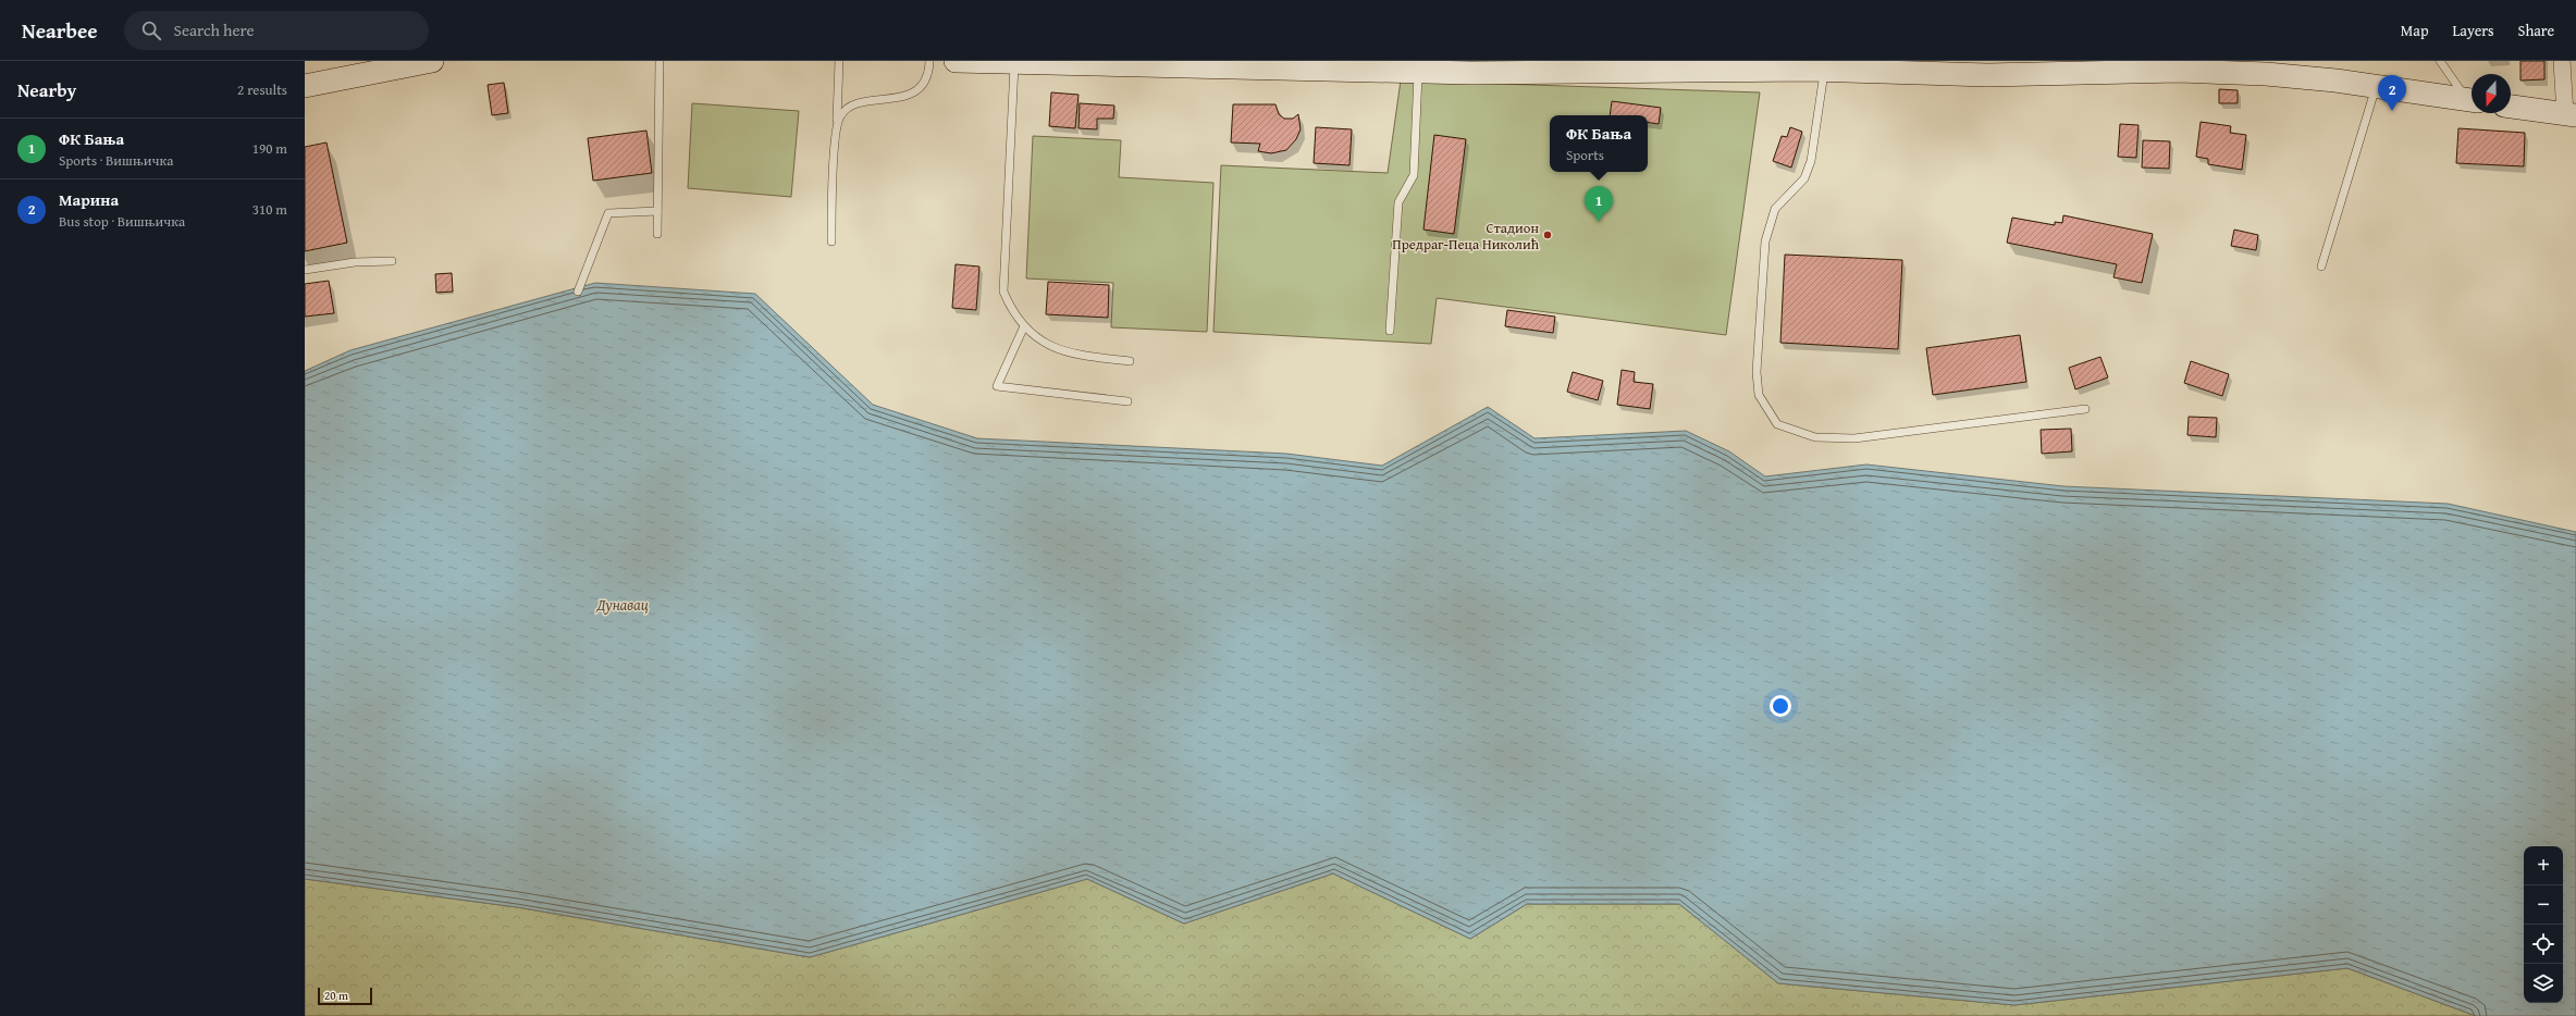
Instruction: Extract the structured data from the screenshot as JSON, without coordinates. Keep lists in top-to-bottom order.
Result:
{
  "water": ["Дунавац"],
  "places": ["Стадион Предраг-Пеца Николић"],
  "scale_bar": "20 m",
  "north": "bottom",
  "page": {
    "header": "Nearbee",
    "search": "Search here",
    "nav": ["Map", "Layers", "Share"],
    "heading": ["Nearby", "2 results"],
    "pins": ["2", "1"],
    "popup": ["ФК Бања", "Sports"],
    "list": [
      {
        "mark": "1",
        "name": "ФК Бања",
        "note": "Sports · Вишњичка",
        "value": "190 m"
      },
      {
        "mark": "2",
        "name": "Марина",
        "note": "Bus stop · Вишњичка",
        "value": "310 m"
      }
    ],
    "map_buttons": ["+", "−"],
    "scale": "20 m"
  }
}
